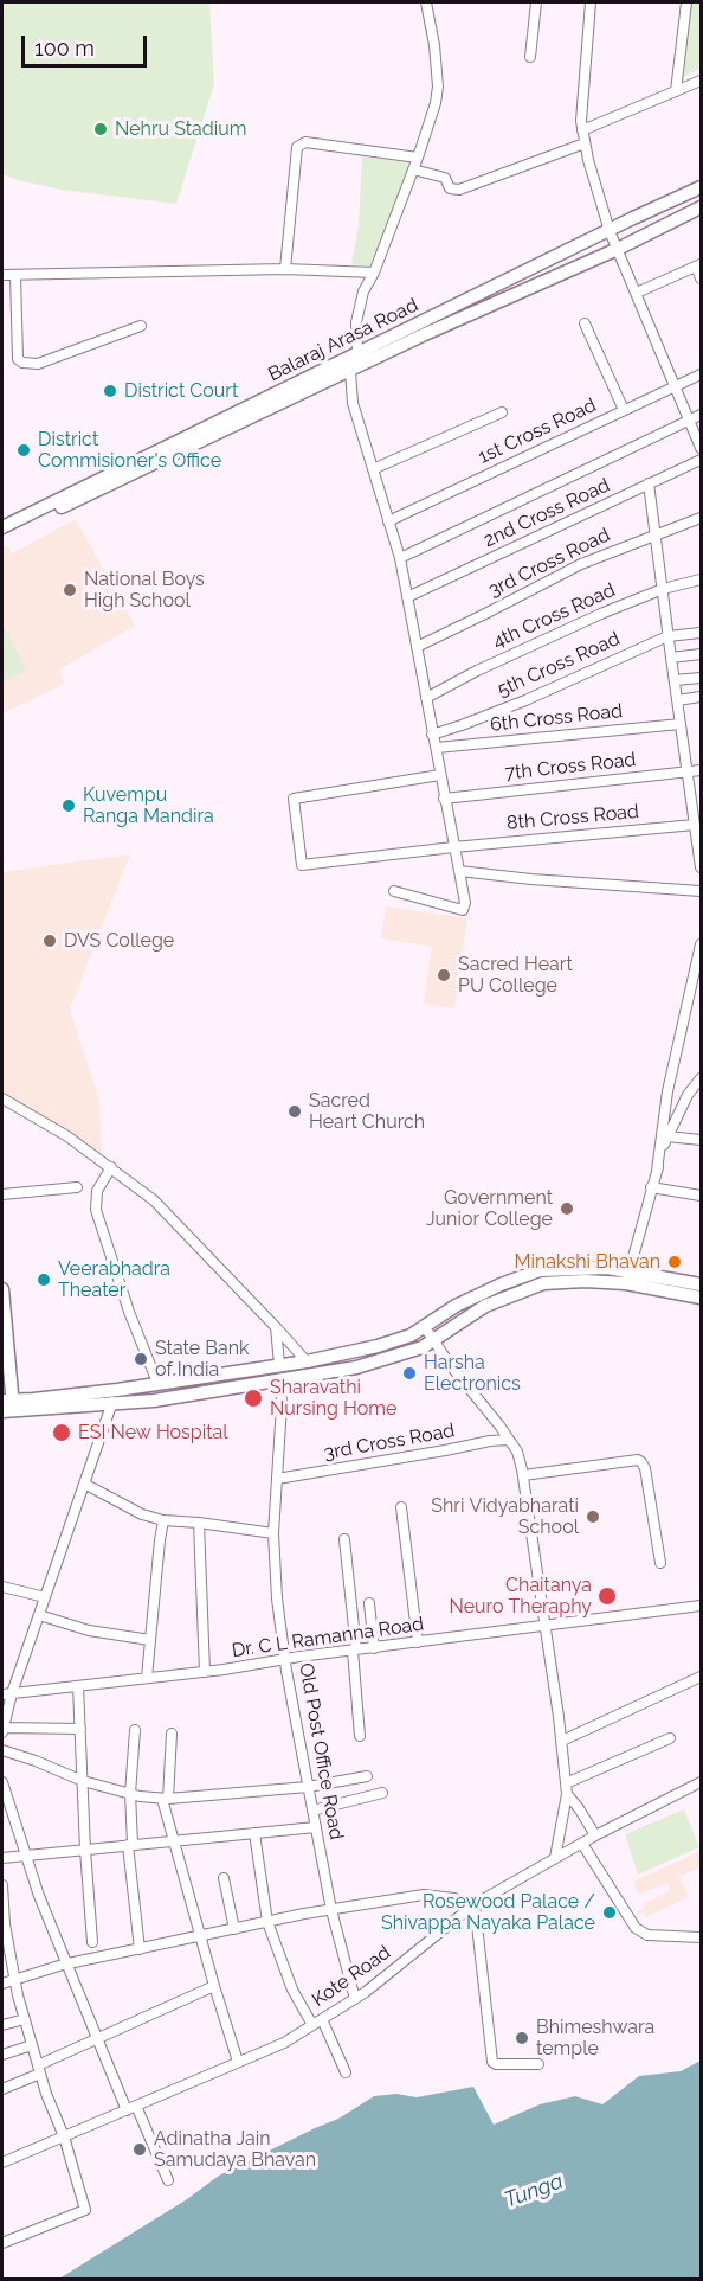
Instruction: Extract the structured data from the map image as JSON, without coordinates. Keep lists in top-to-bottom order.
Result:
{
  "streets": {
    "main road": ["Balaraj Arasa Road"],
    "street": [
      "1st Cross Road",
      "2nd Cross Road",
      "3rd Cross Road",
      "4th Cross Road",
      "5th Cross Road",
      "6th Cross Road",
      "7th Cross Road",
      "8th Cross Road",
      "Dr. C L Ramanna Road",
      "Old Post Office Road",
      "Kote Road"
    ]
  },
  "crossings": [
    ["3rd Cross Road", "Old Post Office Road"],
    ["Dr. C L Ramanna Road", "Old Post Office Road"],
    ["Old Post Office Road", "Kote Road"]
  ],
  "water": ["Tunga"],
  "places": [
    "Nehru Stadium",
    "District Court",
    "District Commisioner's Office",
    "National Boys High School",
    "Kuvempu Ranga Mandira",
    "DVS College",
    "Sacred Heart PU College",
    "Sacred Heart Church",
    "Government Junior College",
    "Minakshi Bhavan",
    "Veerabhadra Theater",
    "State Bank of India",
    "Harsha Electronics",
    "Sharavathi Nursing Home",
    "ESI New Hospital",
    "Shri Vidyabharati School",
    "Chaitanya Neuro Theraphy",
    "Rosewood Palace / Shivappa Nayaka Palace",
    "Bhimeshwara temple",
    "Adinatha Jain Samudaya Bhavan"
  ],
  "scale_bar": "100 m"
}
